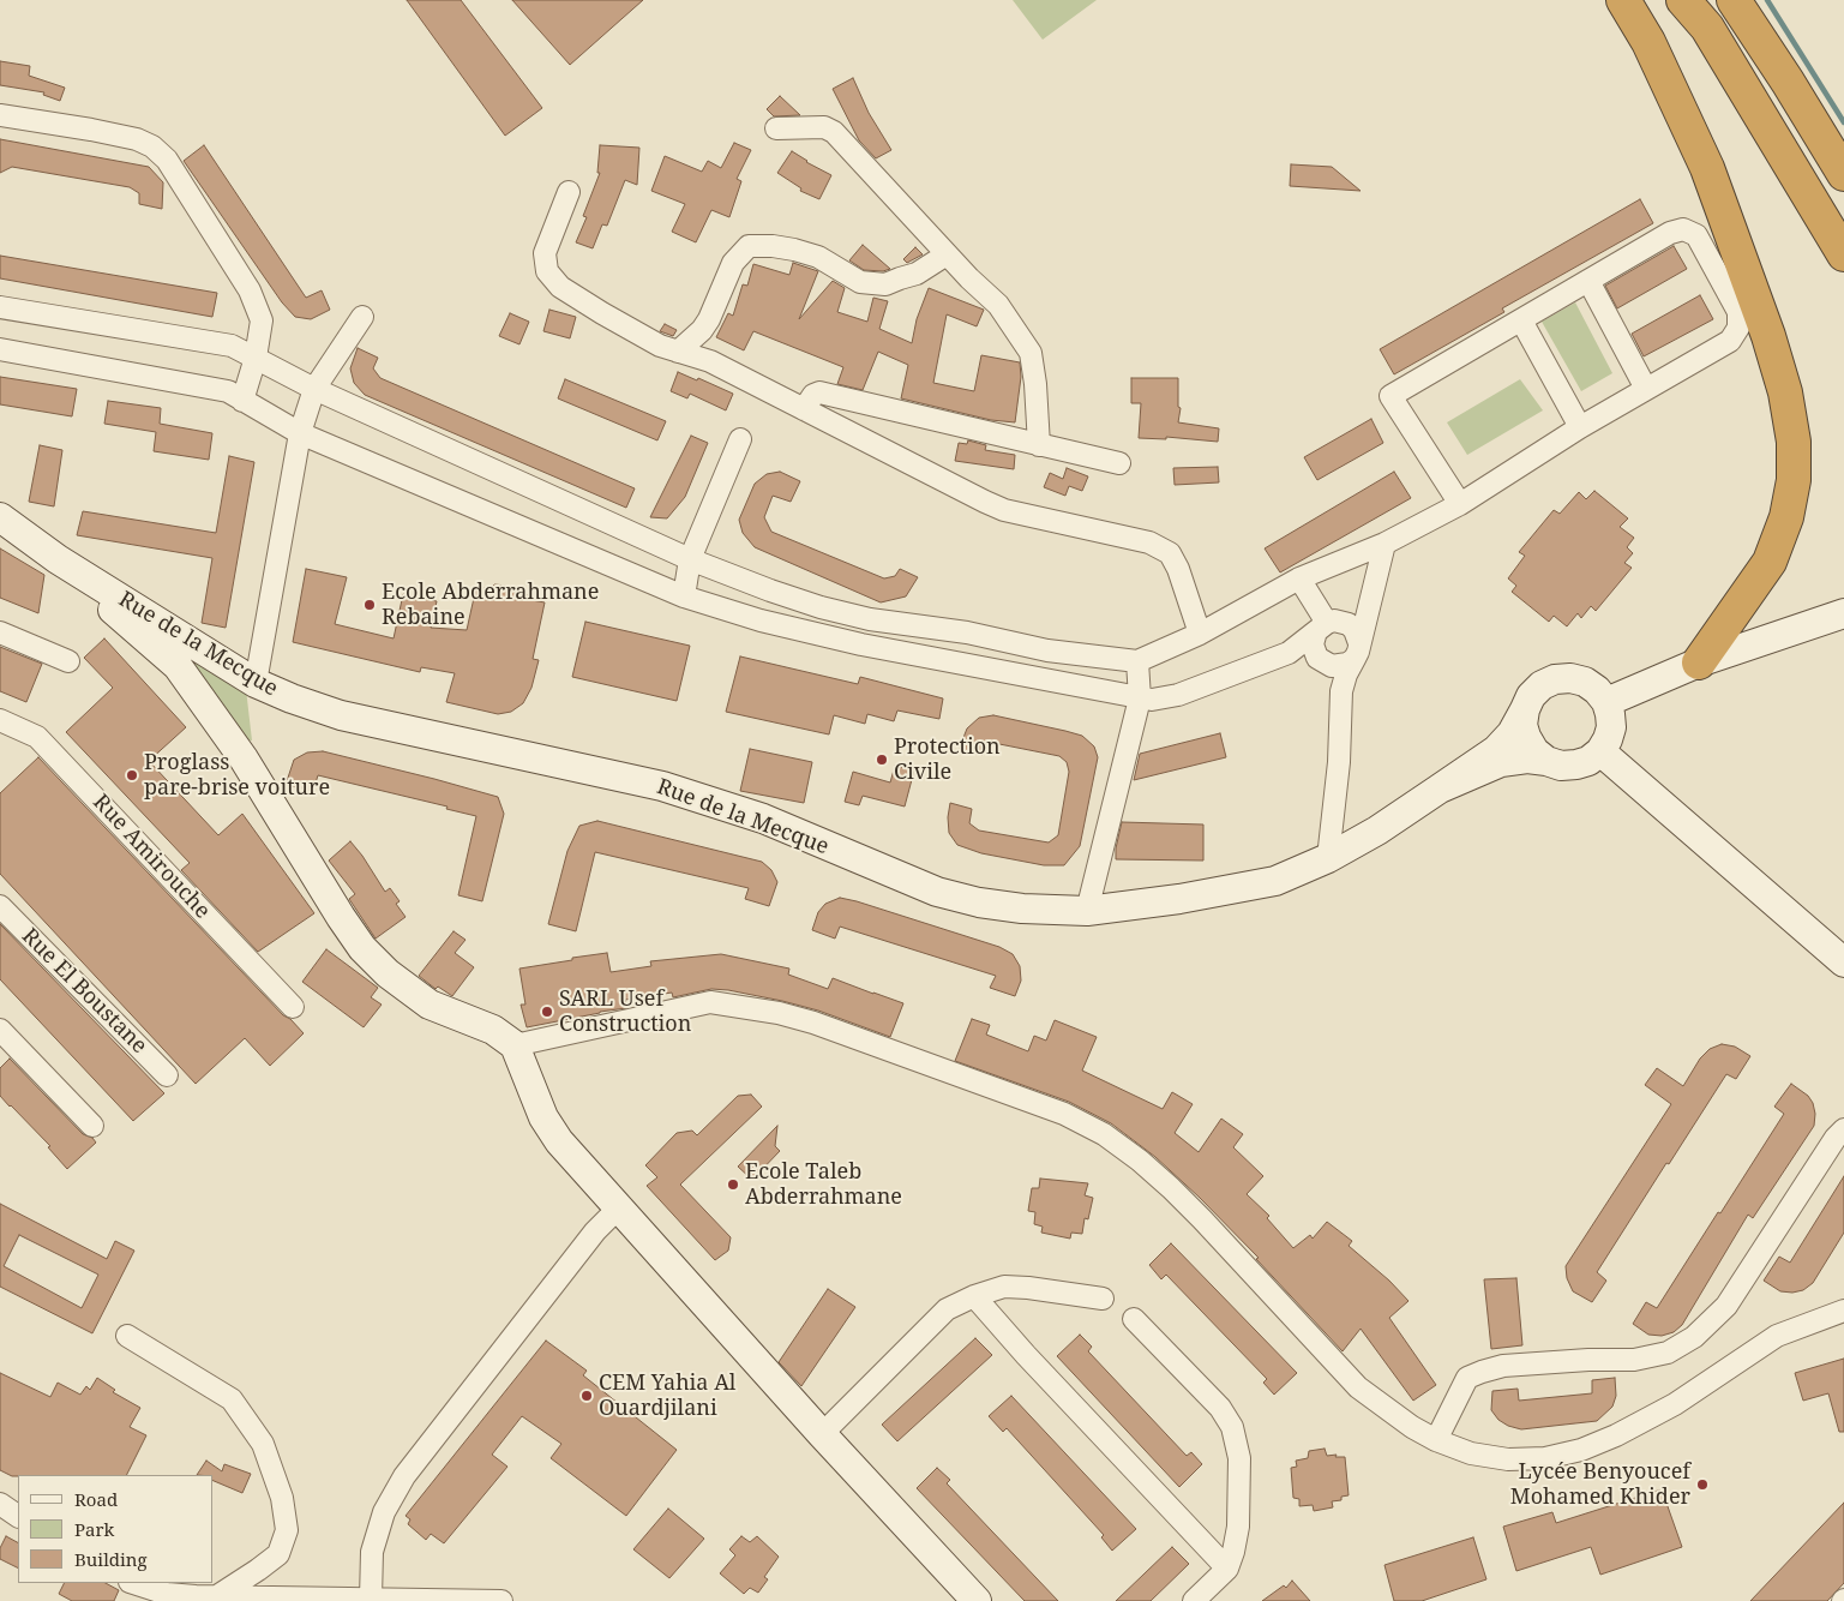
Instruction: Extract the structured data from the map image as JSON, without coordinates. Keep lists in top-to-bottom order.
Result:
{
  "streets": {
    "street": ["Rue de la Mecque", "Rue Amirouche", "Rue El Boustane"]
  },
  "places": [
    "Ecole Abderrahmane Rebaine",
    "Protection Civile",
    "Proglass pare-brise voiture",
    "SARL Usef Construction",
    "Ecole Taleb Abderrahmane",
    "CEM Yahia Al Ouardjilani",
    "Lycée Benyoucef Mohamed Khider"
  ],
  "legend": ["Road", "Park", "Building"]
}
